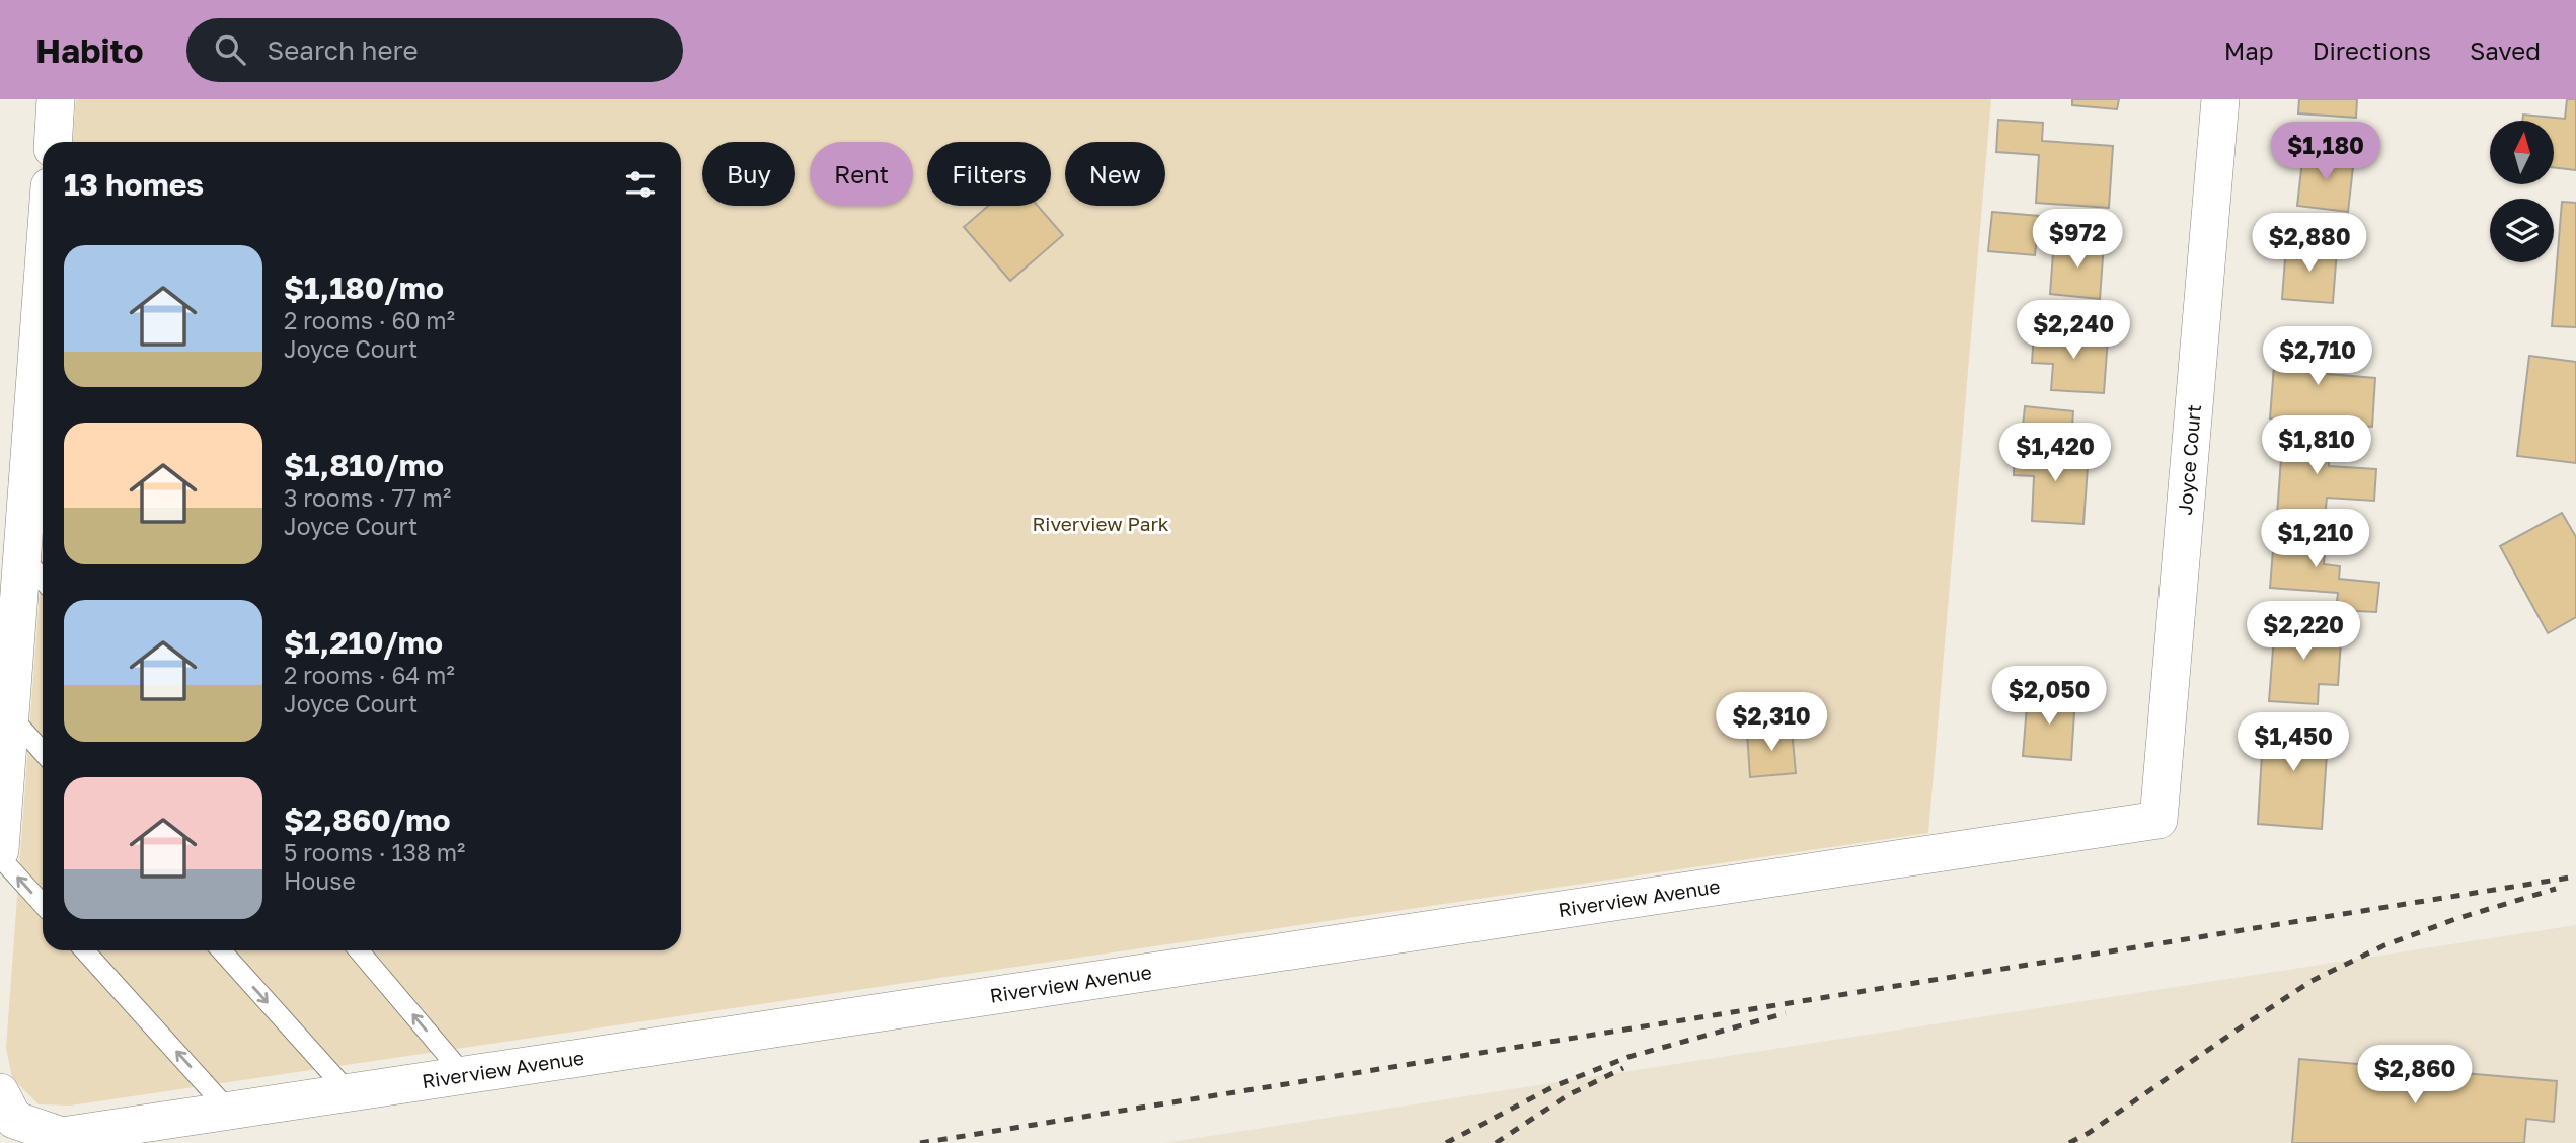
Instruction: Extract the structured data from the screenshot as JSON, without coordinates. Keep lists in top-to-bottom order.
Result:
{
  "streets": {
    "street": ["Joyce Court", "Riverview Avenue"]
  },
  "crossings": [
    ["Joyce Court", "Riverview Avenue"]
  ],
  "parks": ["Riverview Park"],
  "north": "top",
  "page": {
    "header": "Habito",
    "search": "Search here",
    "nav": ["Map", "Directions", "Saved"],
    "price": [
      "$1,180",
      "$972",
      "$2,880",
      "$2,240",
      "$2,710",
      "$1,810",
      "$1,420",
      "$1,210",
      "$2,220",
      "$2,050",
      "$2,310",
      "$1,450",
      "$2,860"
    ],
    "chip": [
      "Buy",
      "Rent",
      "Filters",
      "New"
    ],
    "heading": "13 homes",
    "list": [
      {
        "name": "$1,180/mo",
        "note": "2 rooms · 60 m² · Joyce Court"
      },
      {
        "name": "$1,810/mo",
        "note": "3 rooms · 77 m² · Joyce Court"
      },
      {
        "name": "$1,210/mo",
        "note": "2 rooms · 64 m² · Joyce Court"
      },
      {
        "name": "$2,860/mo",
        "note": "5 rooms · 138 m² · House"
      }
    ]
  }
}
